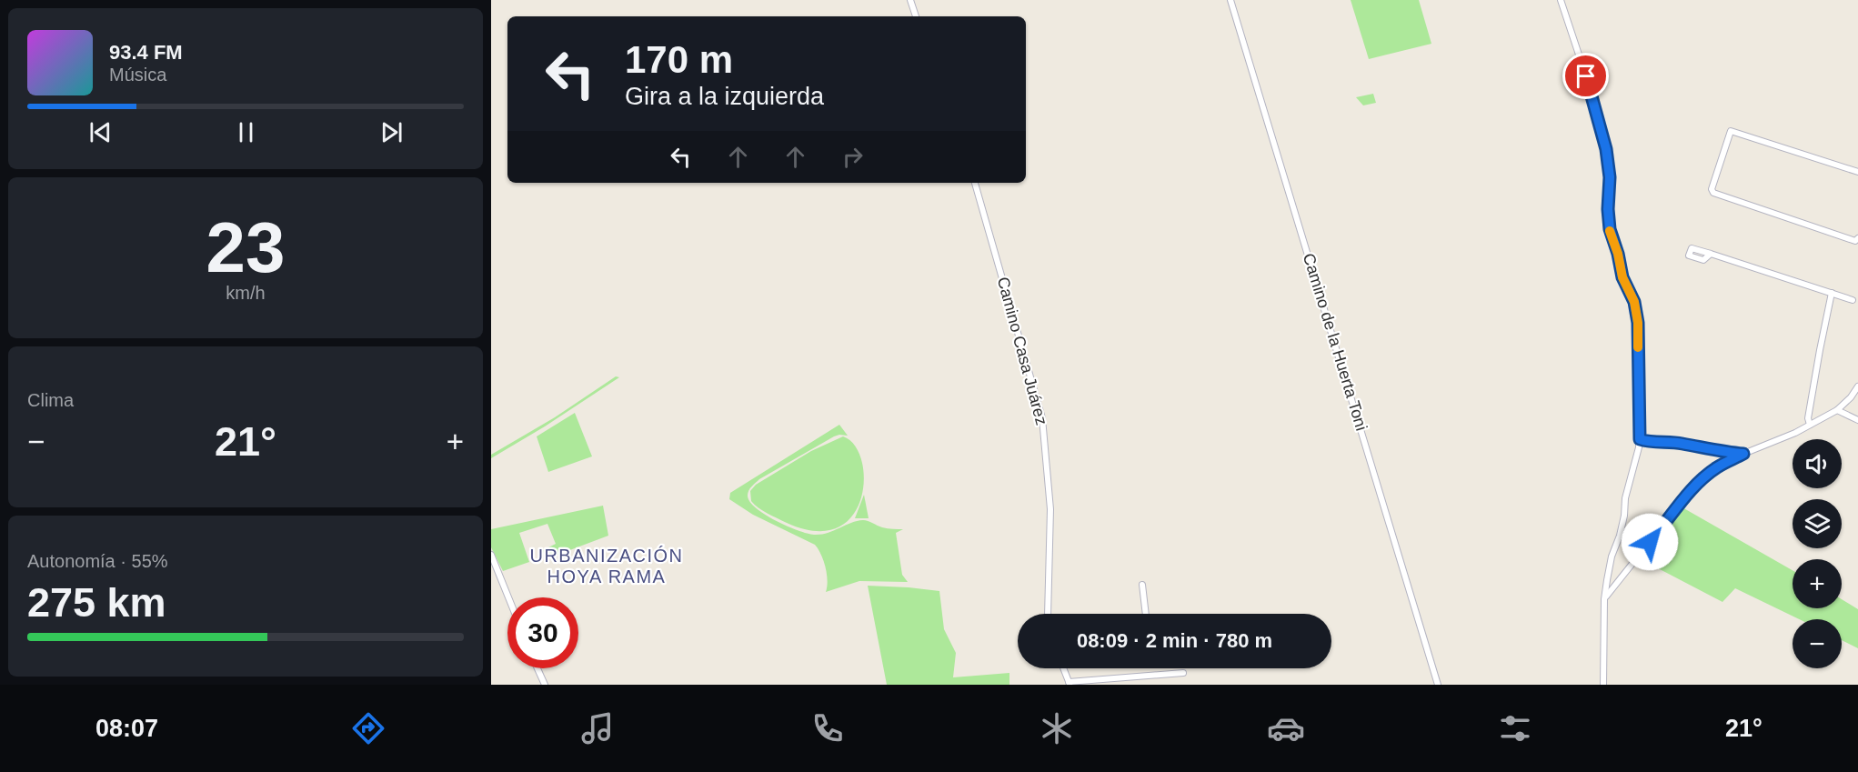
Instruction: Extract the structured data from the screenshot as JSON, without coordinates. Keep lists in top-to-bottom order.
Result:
{
  "streets": {
    "street": ["Camino de la Huerta Toni", "Camino Casa Juárez"]
  },
  "districts": ["URBANIZACIÓN HOYA RAMA"],
  "page": {
    "turn": ["170 m", "Gira a la izquierda"],
    "song": ["93.4 FM", "Música"],
    "tile": [
      ["23", "km/h"],
      "Clima",
      ["Autonomía · 55%", "275 km"]
    ],
    "heat": ["−", "21°", "+"],
    "map_buttons": ["+", "−"],
    "limit": "30",
    "trip": "08:09 · 2 min · 780 m",
    "tabs": ["08:07", "21°"]
  }
}
